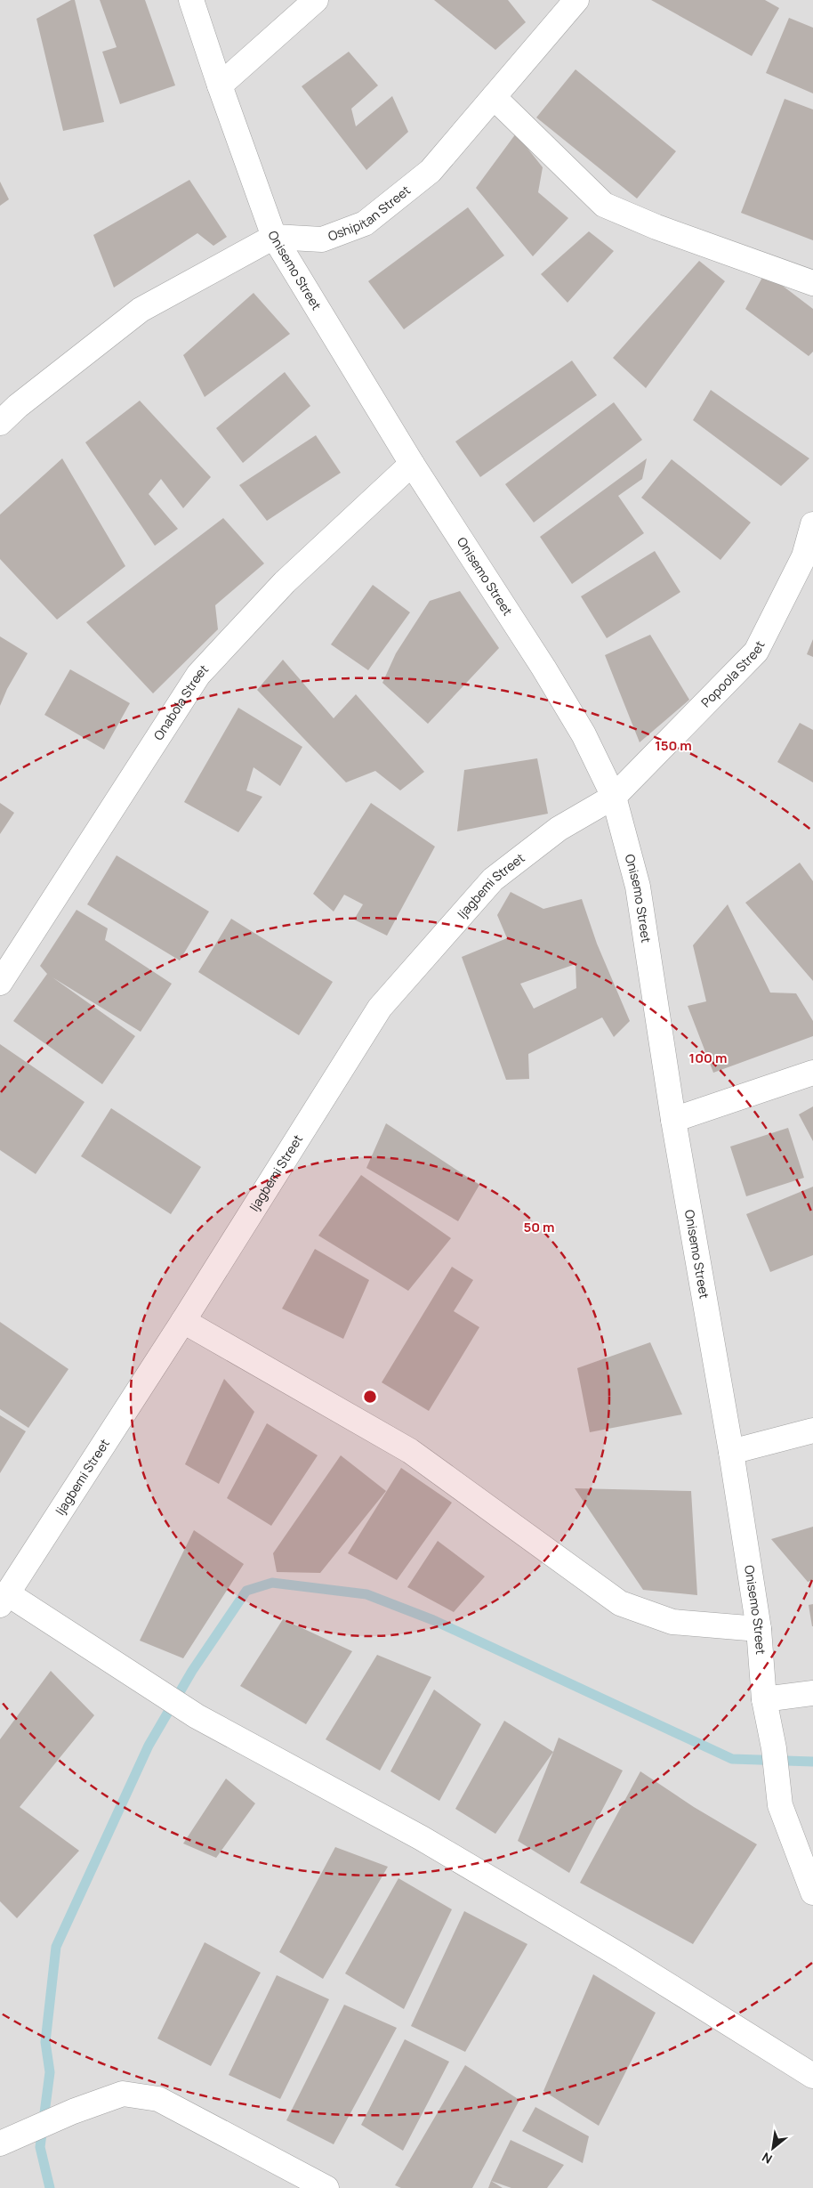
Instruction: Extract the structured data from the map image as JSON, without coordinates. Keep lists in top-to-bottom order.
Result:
{
  "streets": {
    "street": [
      "Oshipitan Street",
      "Onisemo Street",
      "Popoola Street",
      "Onabola Street",
      "Ijagbemi Street"
    ]
  },
  "crossings": [
    ["Oshipitan Street", "Onisemo Street"],
    ["Onisemo Street", "Popoola Street"],
    ["Onisemo Street", "Onabola Street"],
    ["Onisemo Street", "Ijagbemi Street"],
    ["Popoola Street", "Ijagbemi Street"]
  ],
  "north": "bottom left",
  "rings": ["150 m", "100 m", "50 m"]
}
